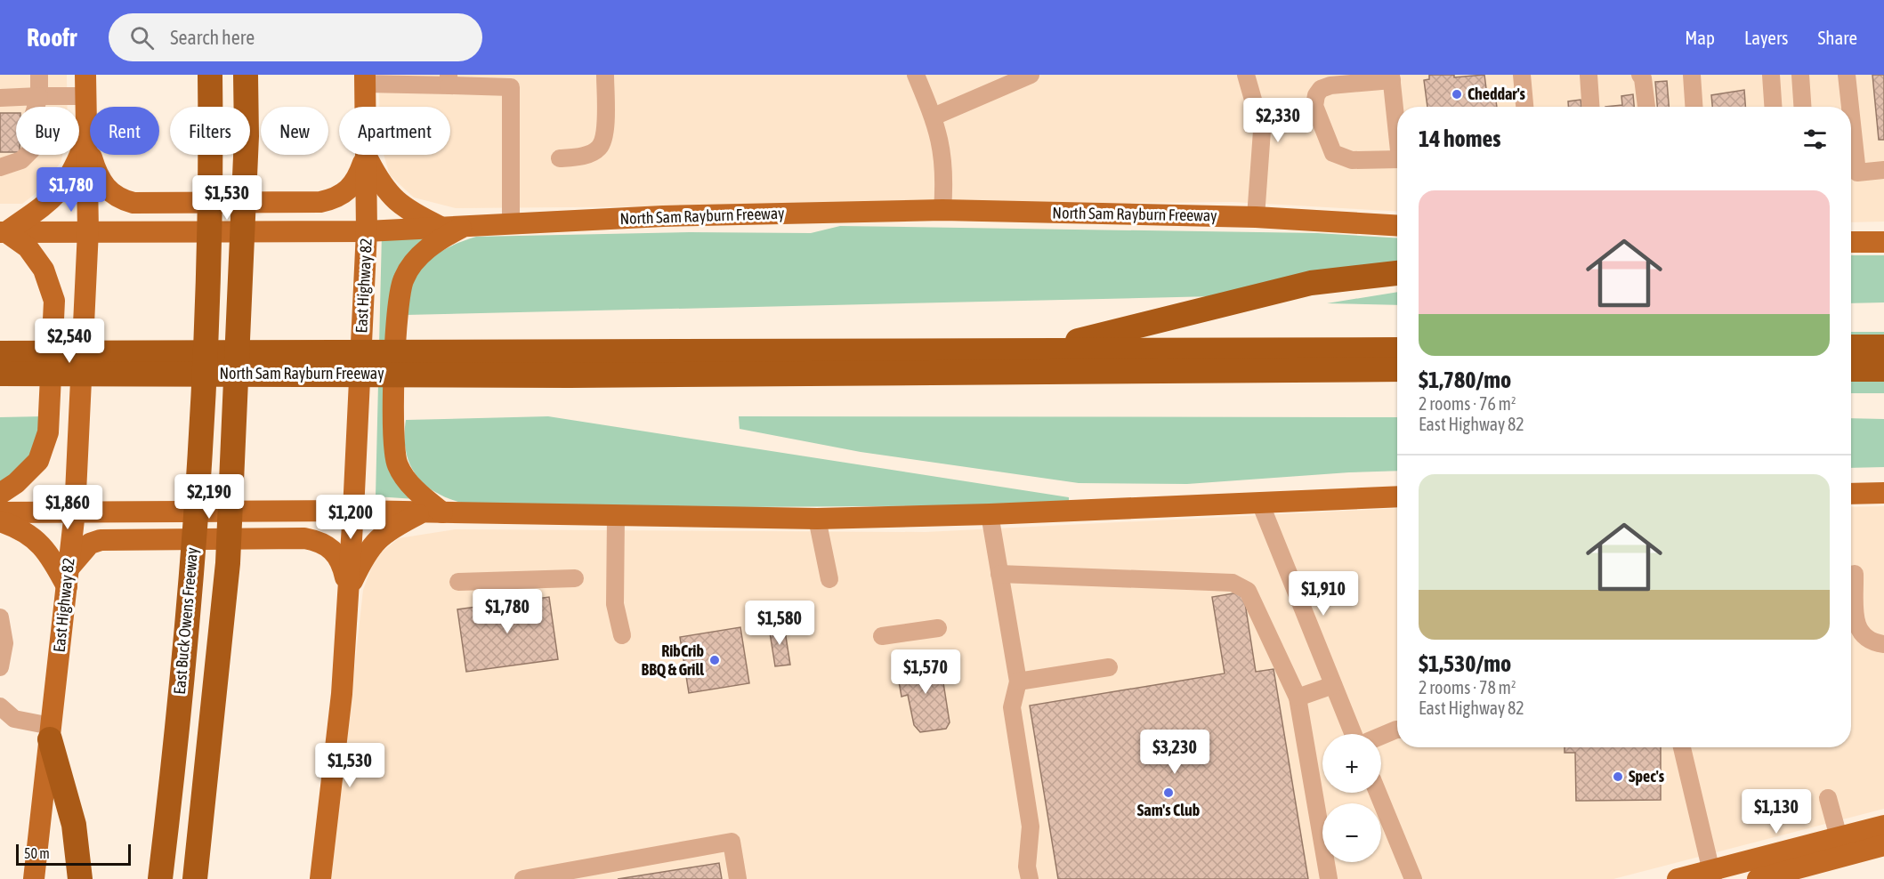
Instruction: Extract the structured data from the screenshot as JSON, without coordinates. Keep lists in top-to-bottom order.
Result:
{
  "streets": {
    "highway": ["North Sam Rayburn Freeway", "East Buck Owens Freeway"],
    "main road": ["East Highway 82"]
  },
  "crossings": [
    ["North Sam Rayburn Freeway", "East Highway 82"]
  ],
  "places": [
    "Cheddar's",
    "RibCrib BBQ & Grill",
    "Spec's",
    "Sam's Club"
  ],
  "scale_bar": "50 m",
  "page": {
    "header": "Roofr",
    "search": "Search here",
    "nav": ["Map", "Layers", "Share"],
    "price": [
      "$2,330",
      "$1,780",
      "$1,530",
      "$2,540",
      "$2,190",
      "$1,860",
      "$1,200",
      "$1,910",
      "$1,780",
      "$1,580",
      "$1,570",
      "$3,230",
      "$1,530",
      "$1,130"
    ],
    "chip": [
      "Buy",
      "Rent",
      "Filters",
      "New",
      "Apartment"
    ],
    "heading": "14 homes",
    "list": [
      {
        "name": "$1,780/mo",
        "note": "2 rooms · 76 m² · East Highway 82"
      },
      {
        "name": "$1,530/mo",
        "note": "2 rooms · 78 m² · East Highway 82"
      }
    ],
    "map_buttons": ["+", "−"],
    "scale": "50 m"
  }
}
